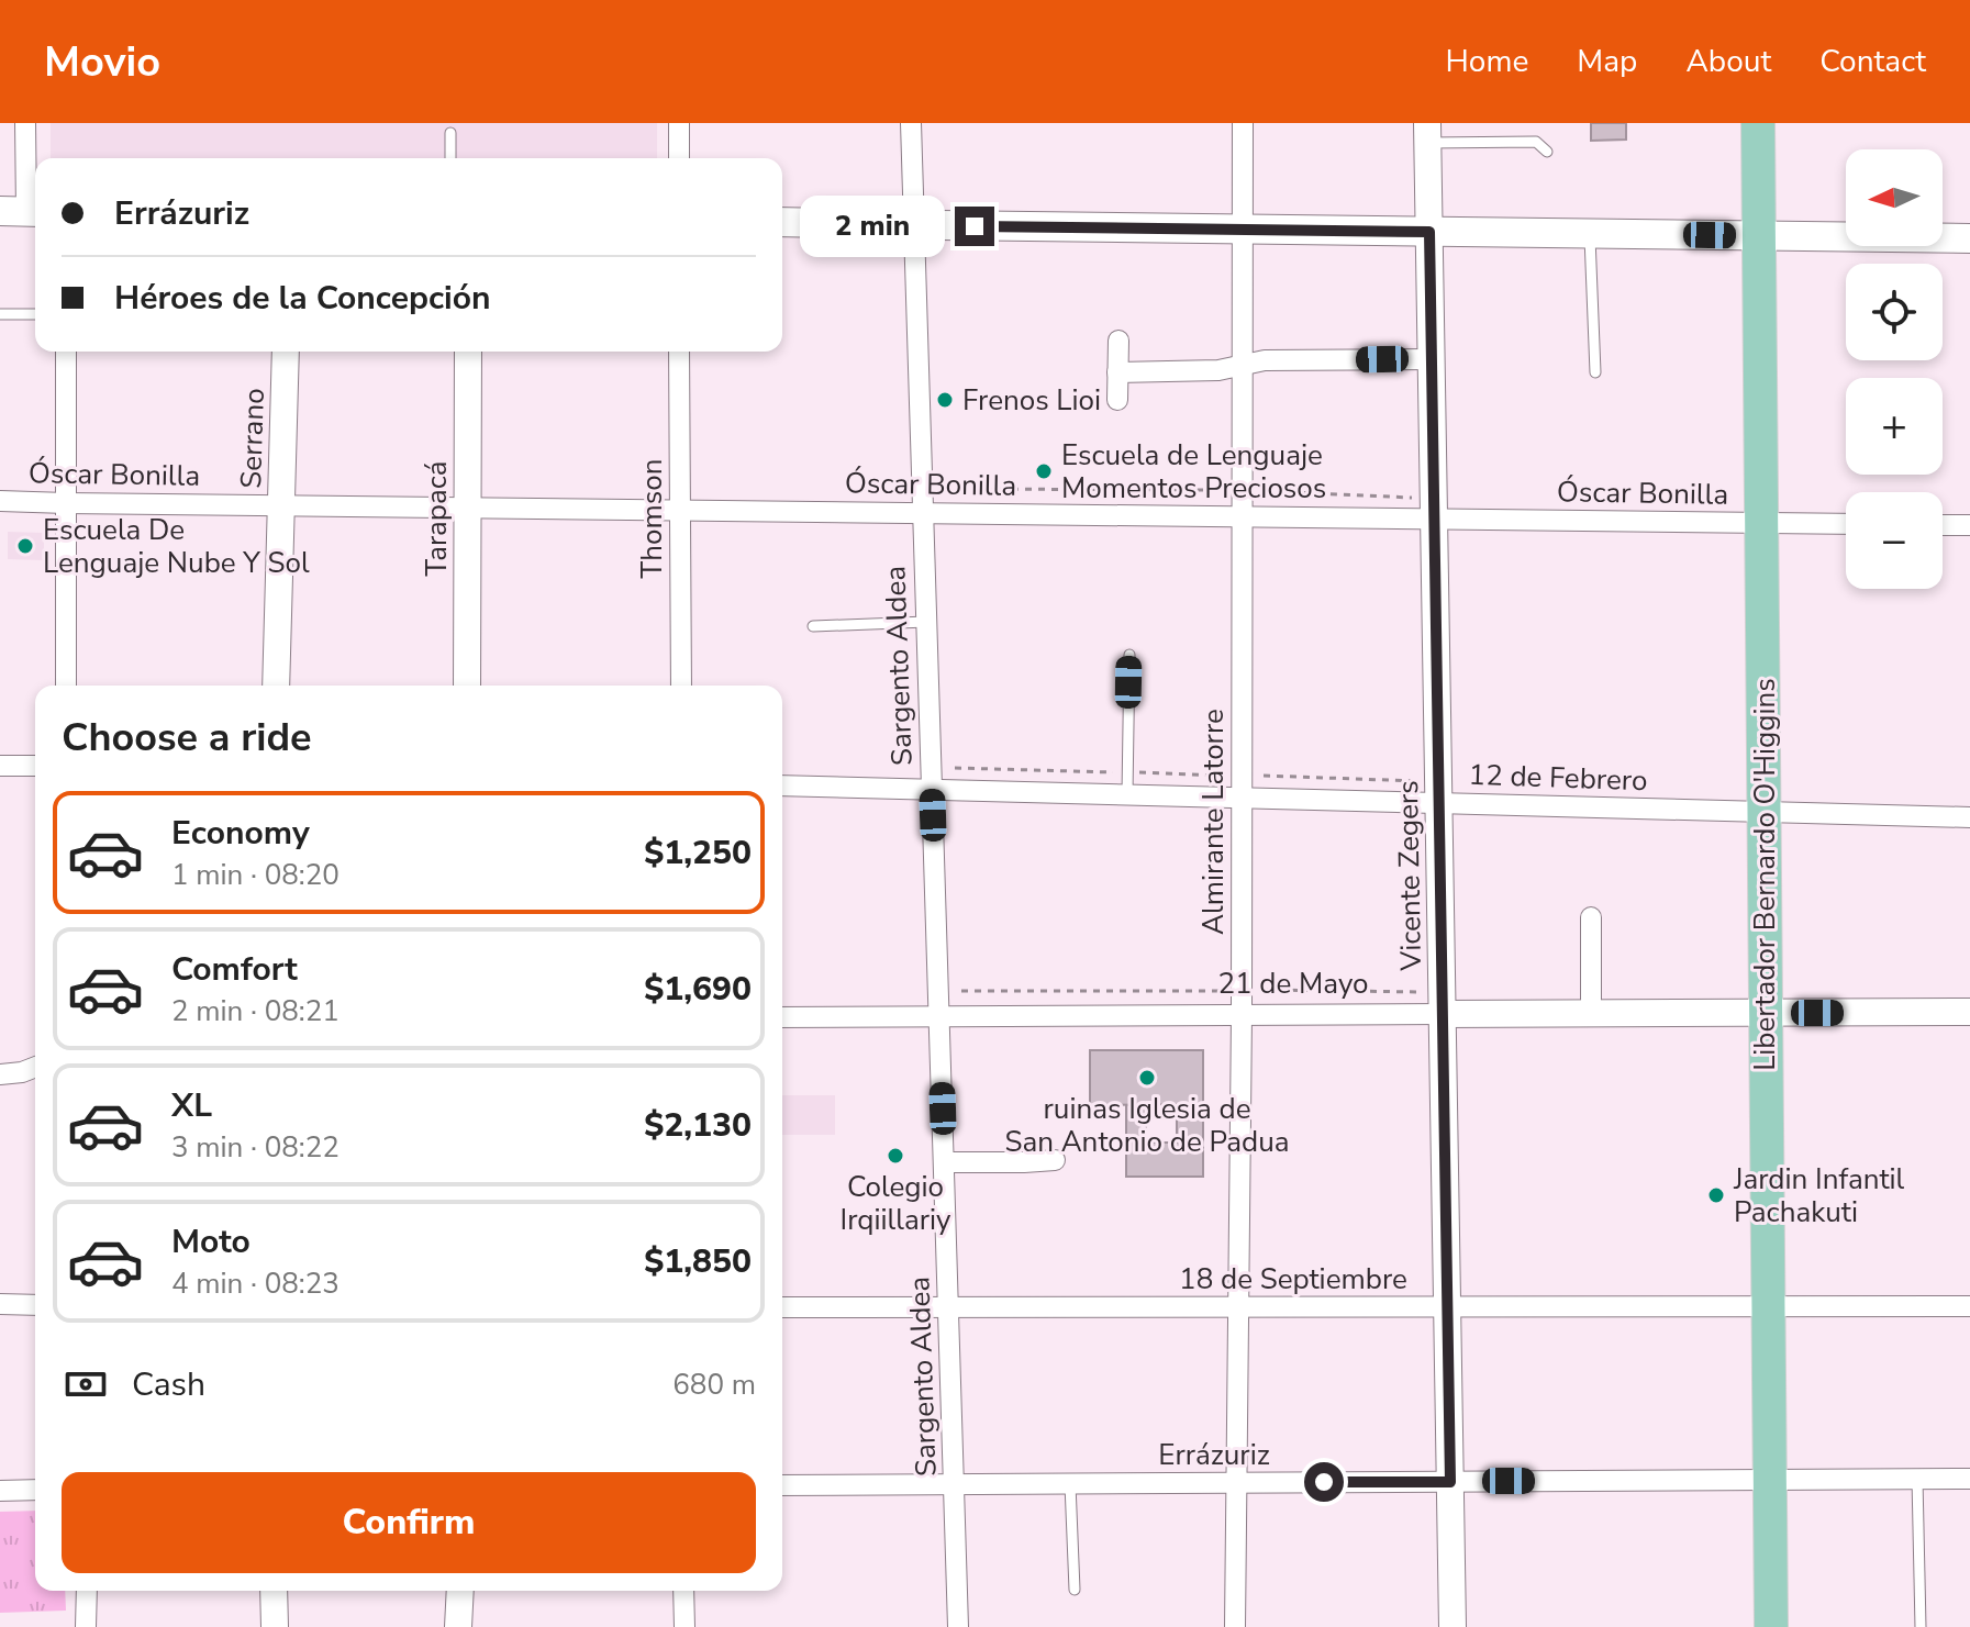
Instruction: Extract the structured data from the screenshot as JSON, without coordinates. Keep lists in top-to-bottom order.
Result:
{
  "streets": {
    "main road": ["Libertador Bernardo O'Higgins"],
    "street": [
      "Serrano",
      "Óscar Bonilla",
      "Tarapacá",
      "Thomson",
      "Sargento Aldea",
      "12 de Febrero",
      "Almirante Latorre",
      "Vicente Zegers",
      "21 de Mayo",
      "18 de Septiembre",
      "Errázuriz"
    ]
  },
  "crossings": [
    ["Serrano", "Óscar Bonilla"],
    ["Óscar Bonilla", "Tarapacá"],
    ["Óscar Bonilla", "Thomson"],
    ["Óscar Bonilla", "Sargento Aldea"],
    ["Óscar Bonilla", "Almirante Latorre"],
    ["Óscar Bonilla", "Libertador Bernardo O'Higgins"],
    ["Óscar Bonilla", "Vicente Zegers"],
    ["Sargento Aldea", "12 de Febrero"],
    ["Sargento Aldea", "21 de Mayo"],
    ["Sargento Aldea", "18 de Septiembre"],
    ["Sargento Aldea", "Errázuriz"],
    ["12 de Febrero", "Almirante Latorre"],
    ["12 de Febrero", "Libertador Bernardo O'Higgins"],
    ["12 de Febrero", "Vicente Zegers"],
    ["Almirante Latorre", "21 de Mayo"],
    ["Almirante Latorre", "18 de Septiembre"],
    ["Almirante Latorre", "Errázuriz"],
    ["Libertador Bernardo O'Higgins", "21 de Mayo"],
    ["Libertador Bernardo O'Higgins", "18 de Septiembre"],
    ["Libertador Bernardo O'Higgins", "Errázuriz"],
    ["Vicente Zegers", "21 de Mayo"],
    ["Vicente Zegers", "18 de Septiembre"],
    ["Vicente Zegers", "Errázuriz"]
  ],
  "places": [
    "Frenos Lioi",
    "Escuela de Lenguaje Momentos Preciosos",
    "Escuela De Lenguaje Nube Y Sol",
    "ruinas Iglesia de San Antonio de Padua",
    "Colegio Irqiillariy",
    "Jardin Infantil Pachakuti"
  ],
  "north": "left",
  "page": {
    "header": "Movio",
    "nav": [
      "Home",
      "Map",
      "About",
      "Contact"
    ],
    "map_buttons": ["+", "−"],
    "banner": ["Errázuriz", "Héroes de la Concepción"],
    "bubble": "2 min",
    "heading": "Choose a ride",
    "list": [
      {
        "name": "Economy",
        "note": "1 min · 08:20",
        "value": "$1,250"
      },
      {
        "name": "Comfort",
        "note": "2 min · 08:21",
        "value": "$1,690"
      },
      {
        "name": "XL",
        "note": "3 min · 08:22",
        "value": "$2,130"
      },
      {
        "name": "Moto",
        "note": "4 min · 08:23",
        "value": "$1,850"
      }
    ],
    "pay": ["Cash", "680 m"],
    "buttons": "Confirm"
  }
}
